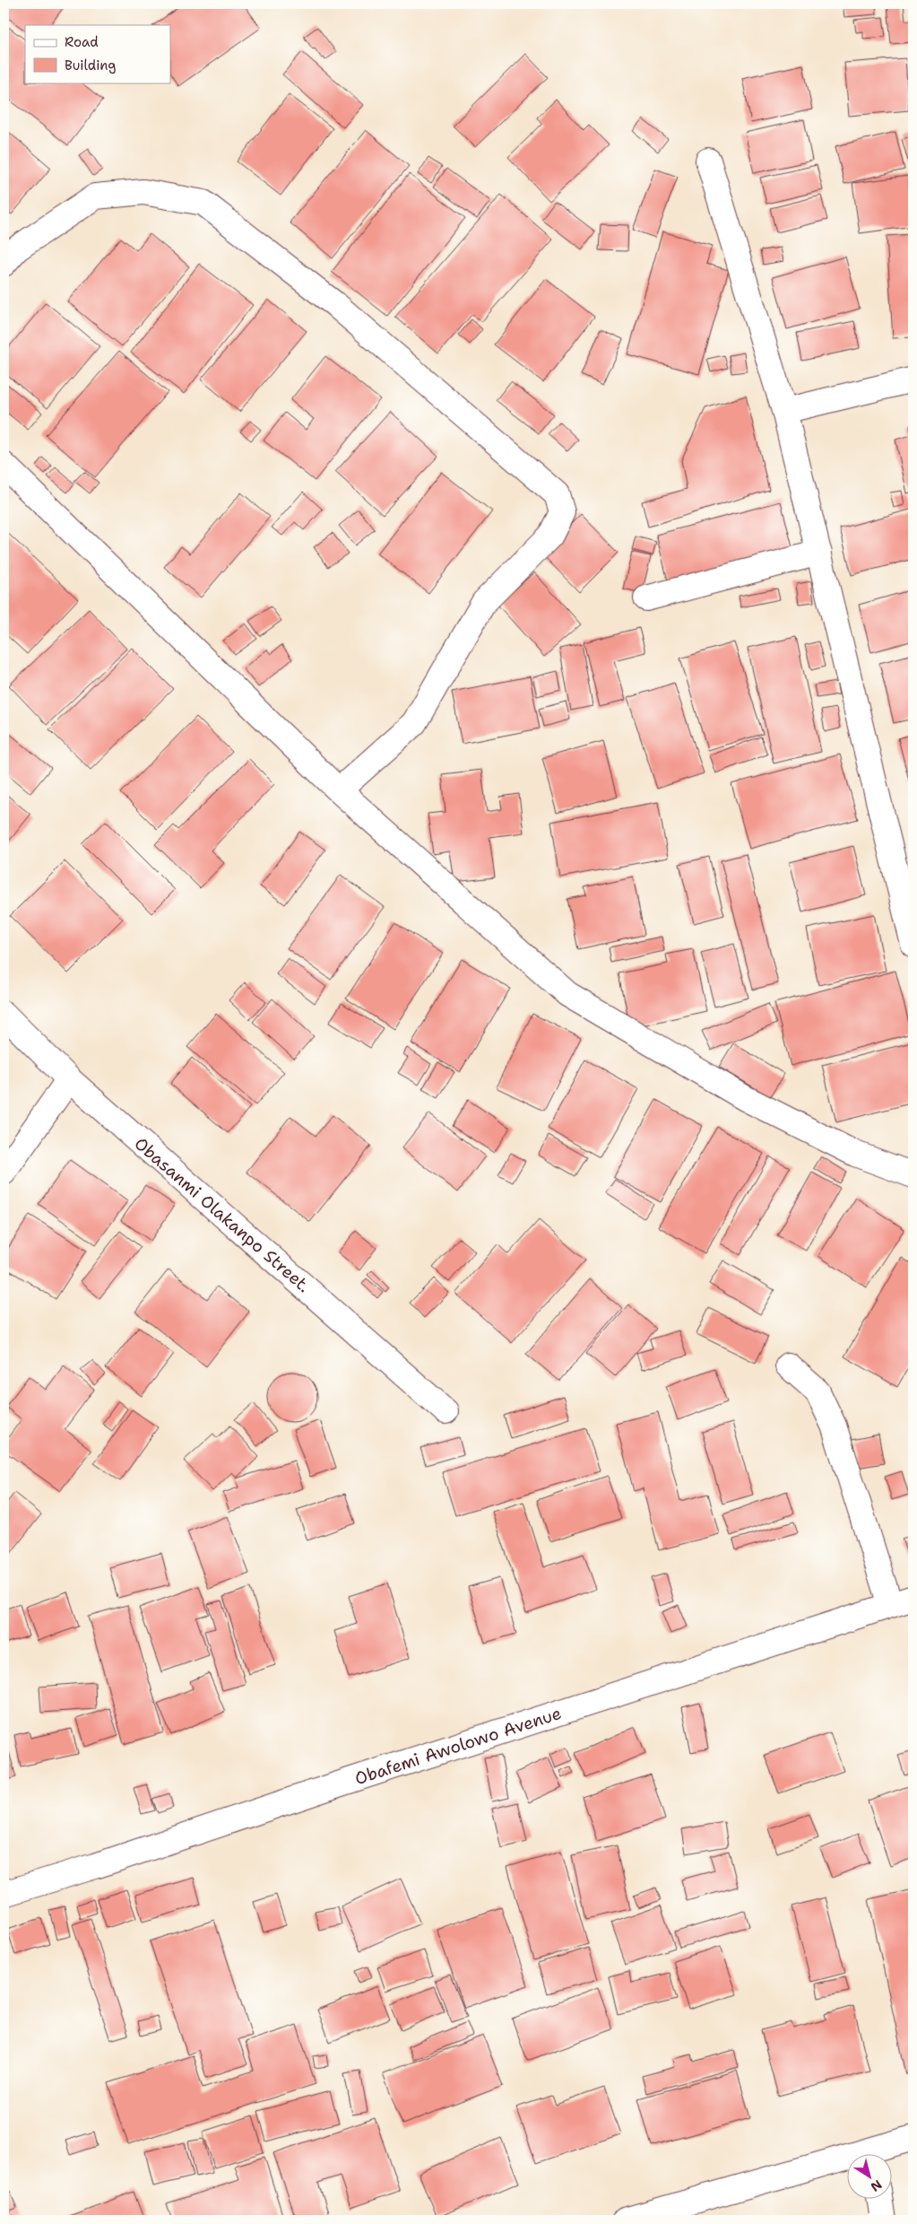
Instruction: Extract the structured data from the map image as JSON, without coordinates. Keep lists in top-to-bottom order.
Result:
{
  "streets": {
    "street": ["Obasanmi Olakanpo Street.", "Obafemi Awolowo Avenue"]
  },
  "legend": ["Road", "Building"],
  "north": "bottom right"
}
